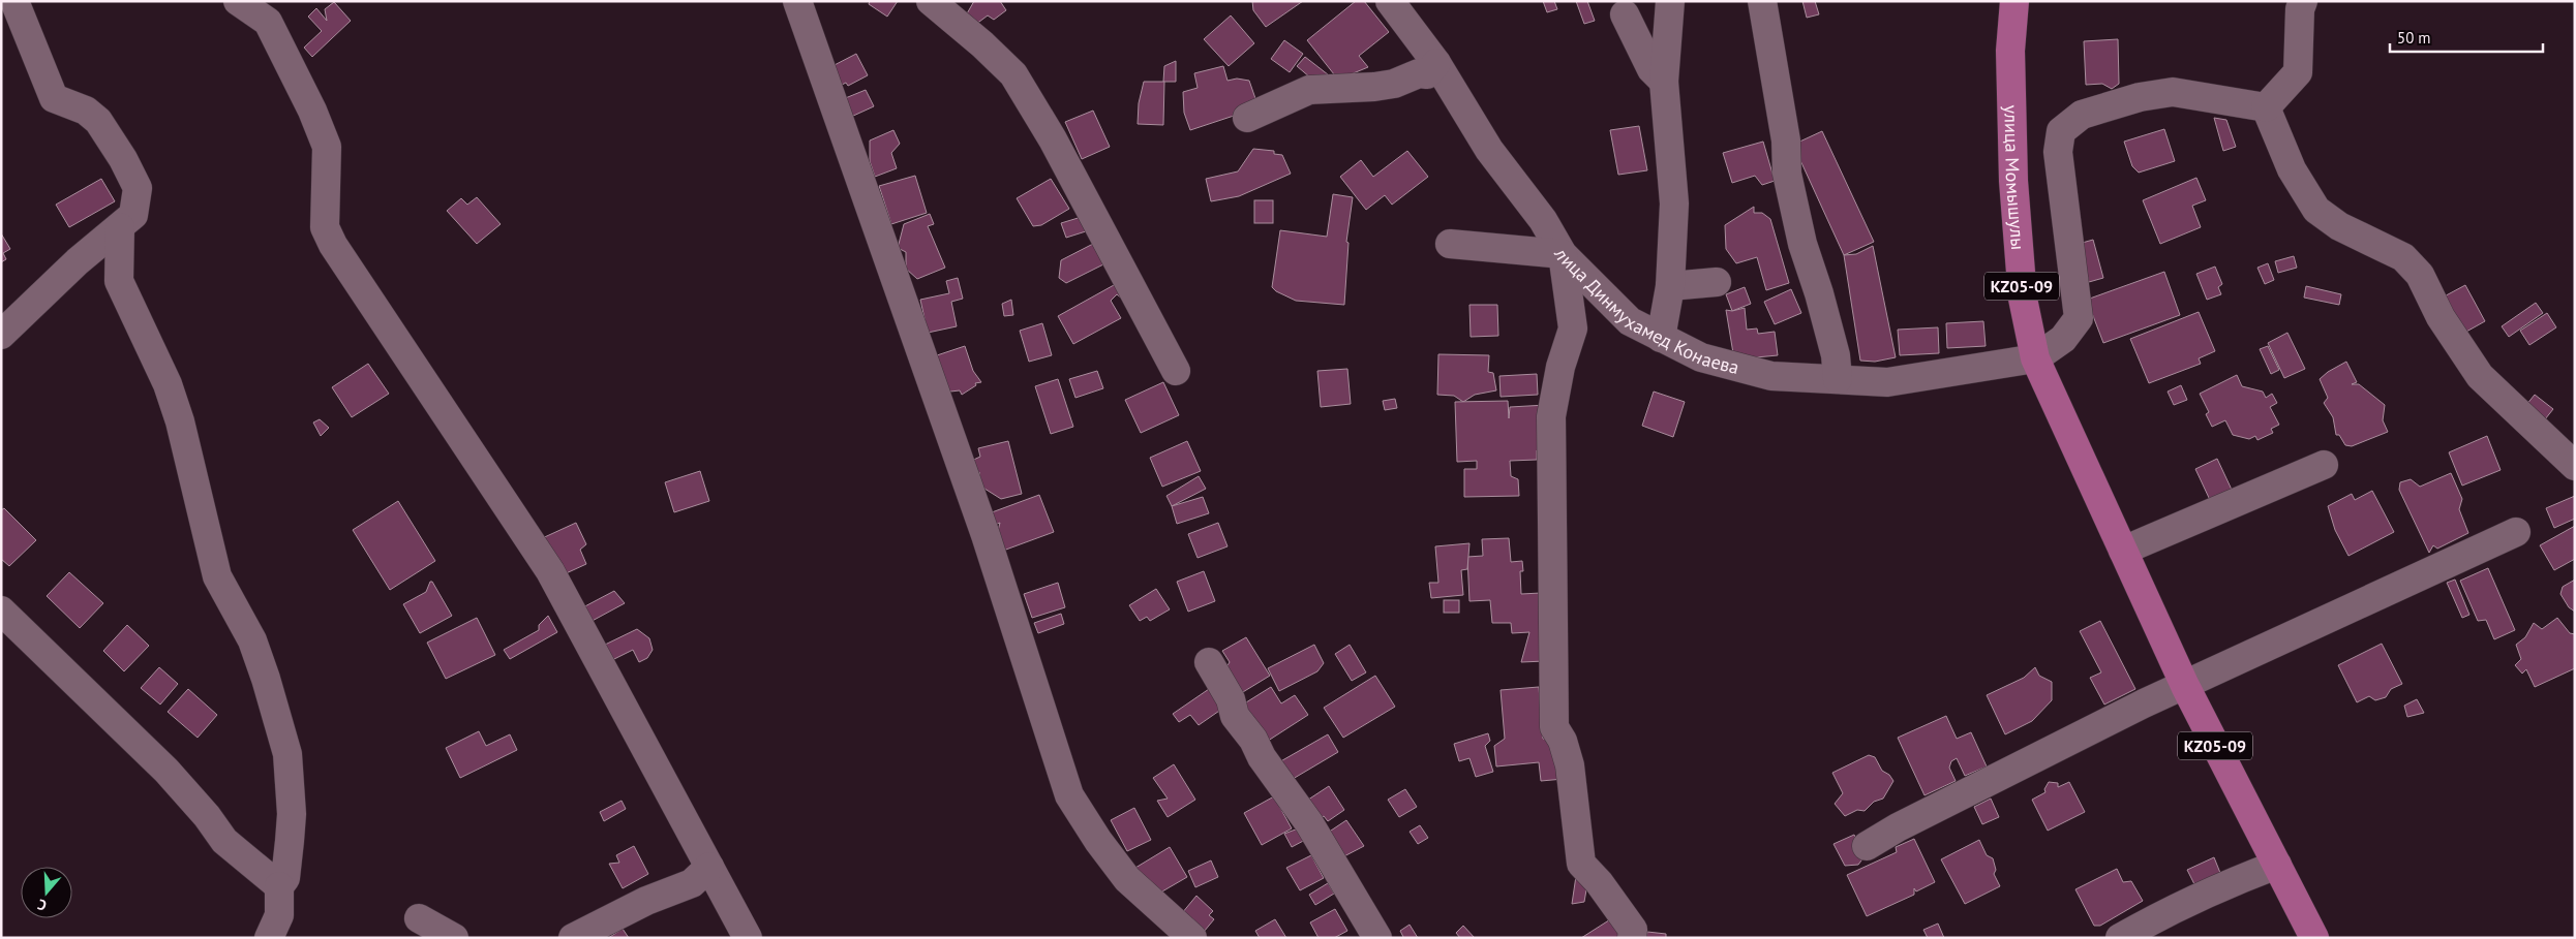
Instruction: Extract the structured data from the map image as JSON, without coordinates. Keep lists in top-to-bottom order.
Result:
{
  "streets": {
    "main road": ["улица Момышулы", "KZ05-09"],
    "street": ["лица Динмухамед Конаева"]
  },
  "crossings": [
    ["улица Момышулы", "KZ05-09"],
    ["улица Момышулы", "лица Динмухамед Конаева"]
  ],
  "scale_bar": "50 m",
  "north": "bottom"
}
